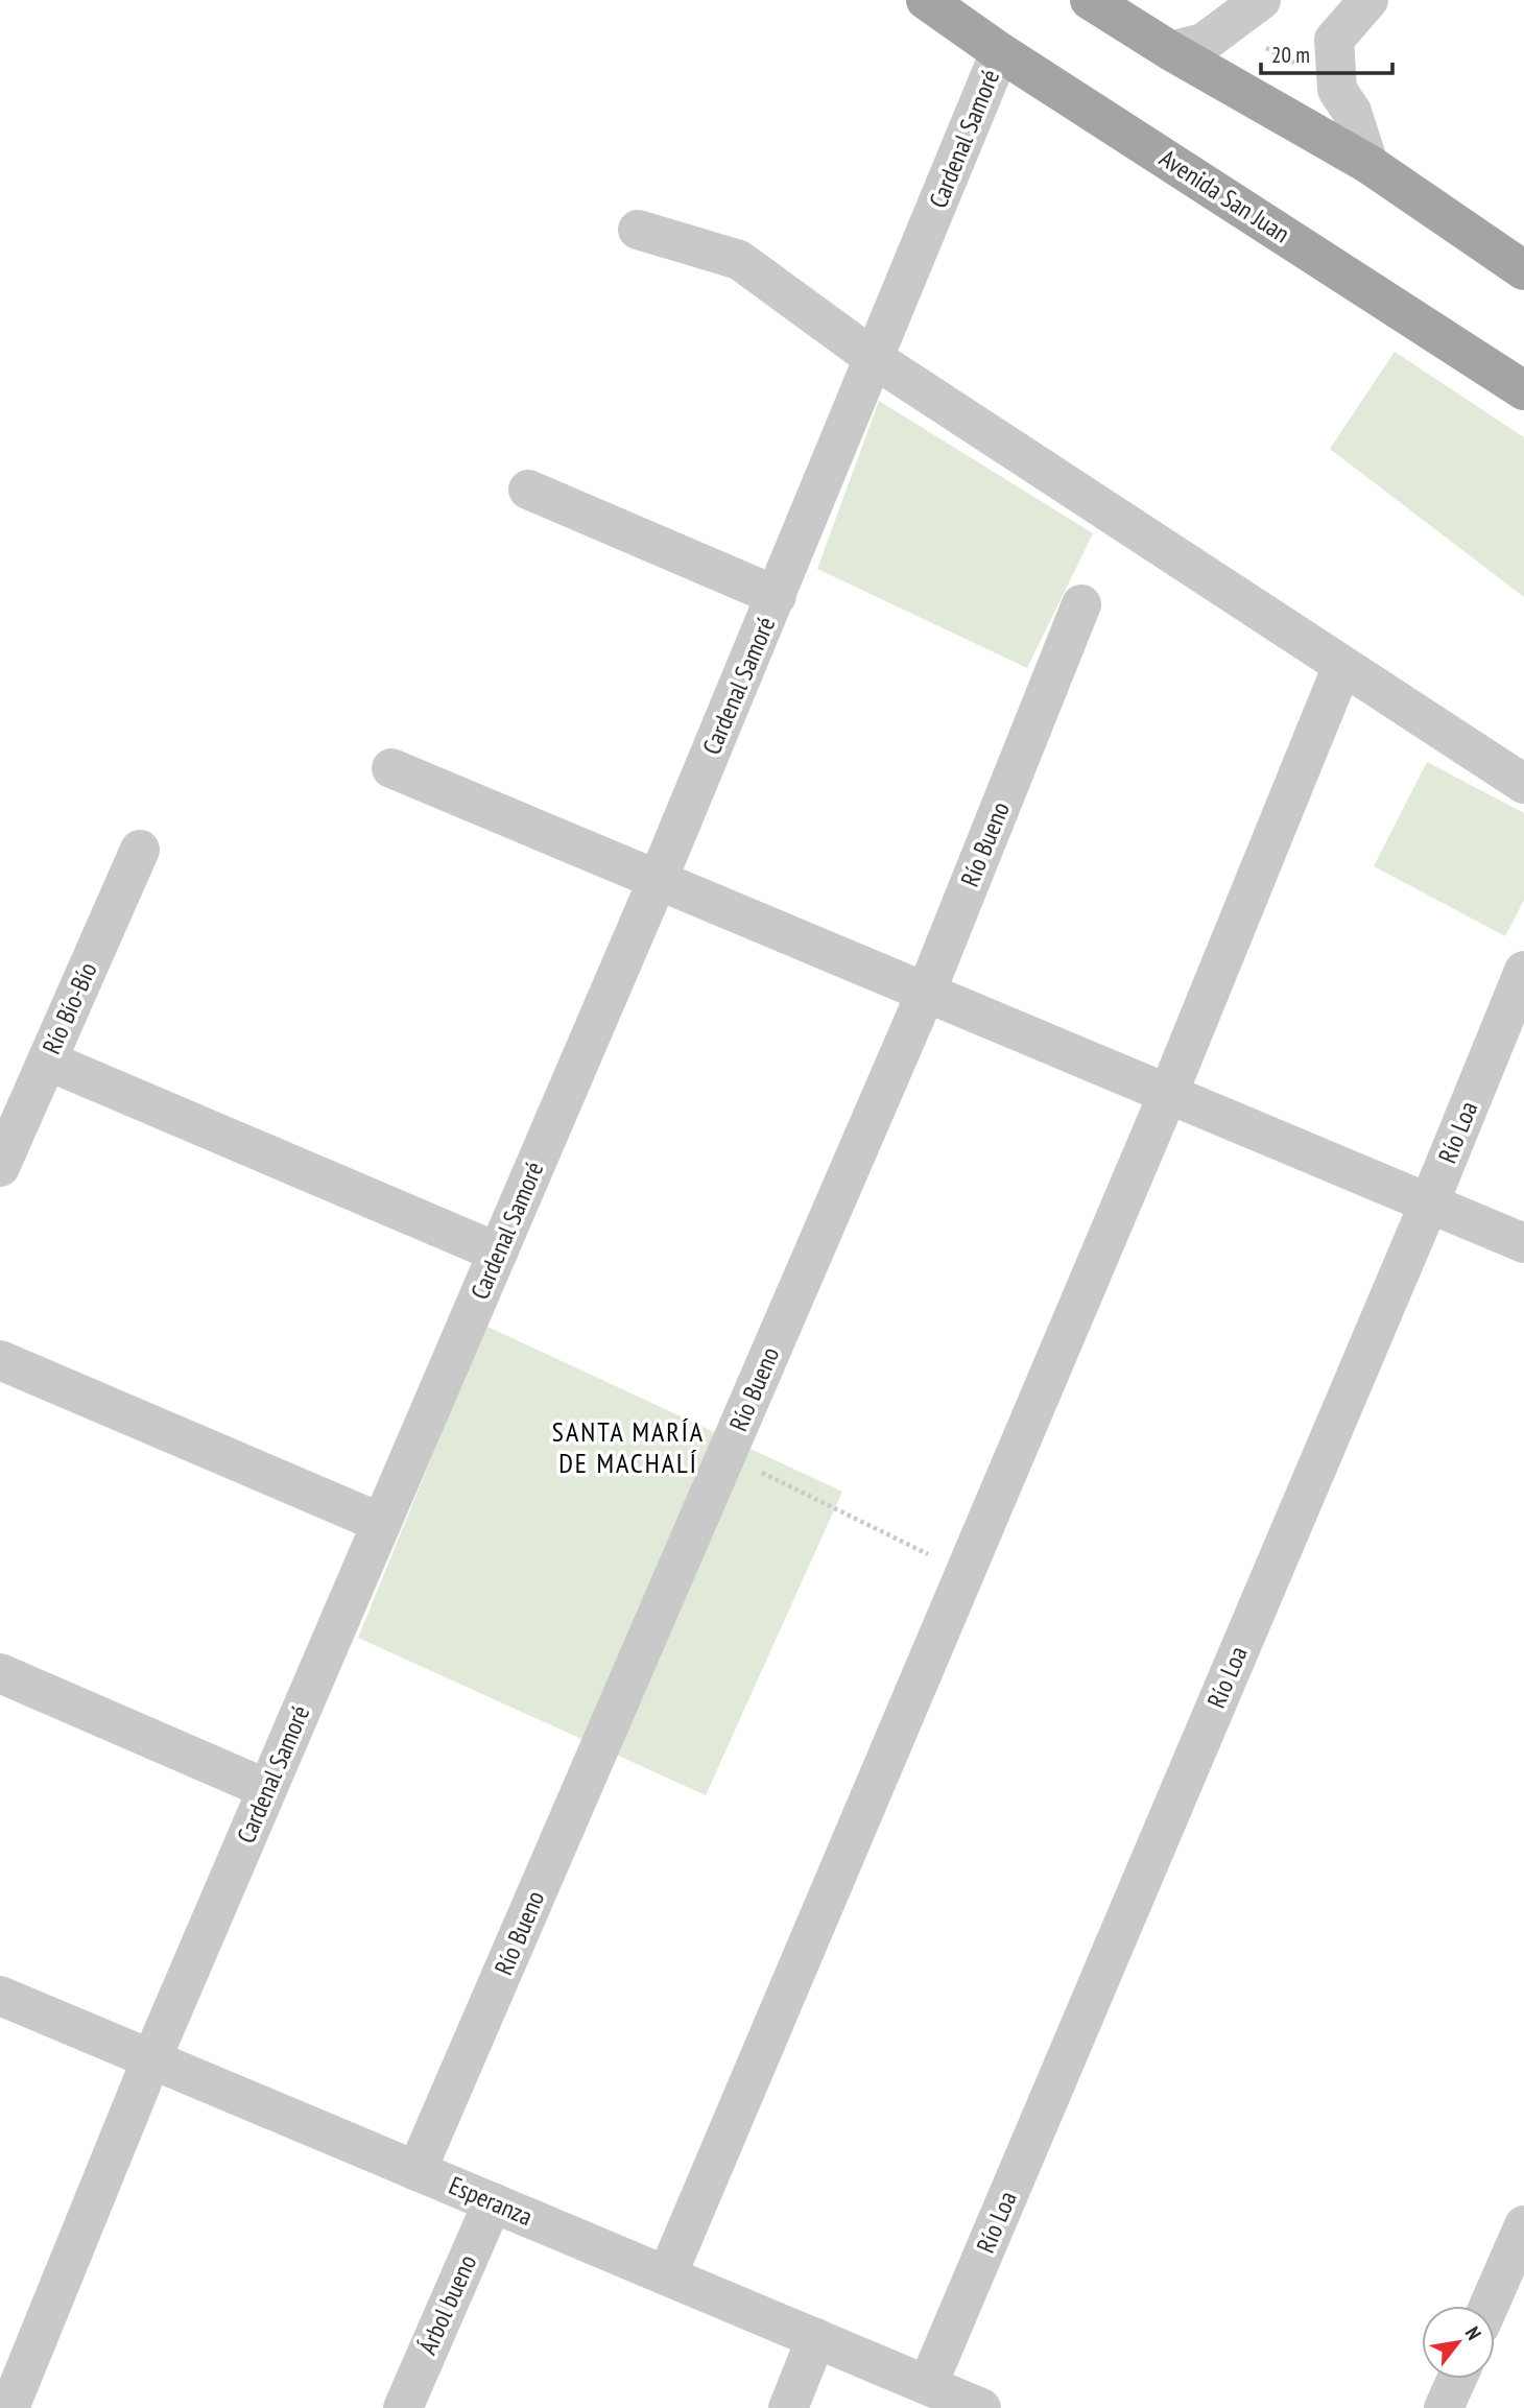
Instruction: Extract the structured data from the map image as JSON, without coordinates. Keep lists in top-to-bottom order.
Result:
{
  "streets": {
    "main road": ["Avenida San Juan"],
    "street": [
      "Cardenal Samoré",
      "Río Bueno",
      "Río Bío-Bío",
      "Río Loa",
      "Esperanza",
      "Árbol bueno"
    ]
  },
  "crossings": [
    ["Cardenal Samoré", "Avenida San Juan"],
    ["Cardenal Samoré", "Esperanza"],
    ["Río Bueno", "Esperanza"],
    ["Río Loa", "Esperanza"],
    ["Esperanza", "Árbol bueno"]
  ],
  "districts": ["SANTA MARÍA DE MACHALÍ"],
  "scale_bar": "20 m",
  "north": "top right"
}
